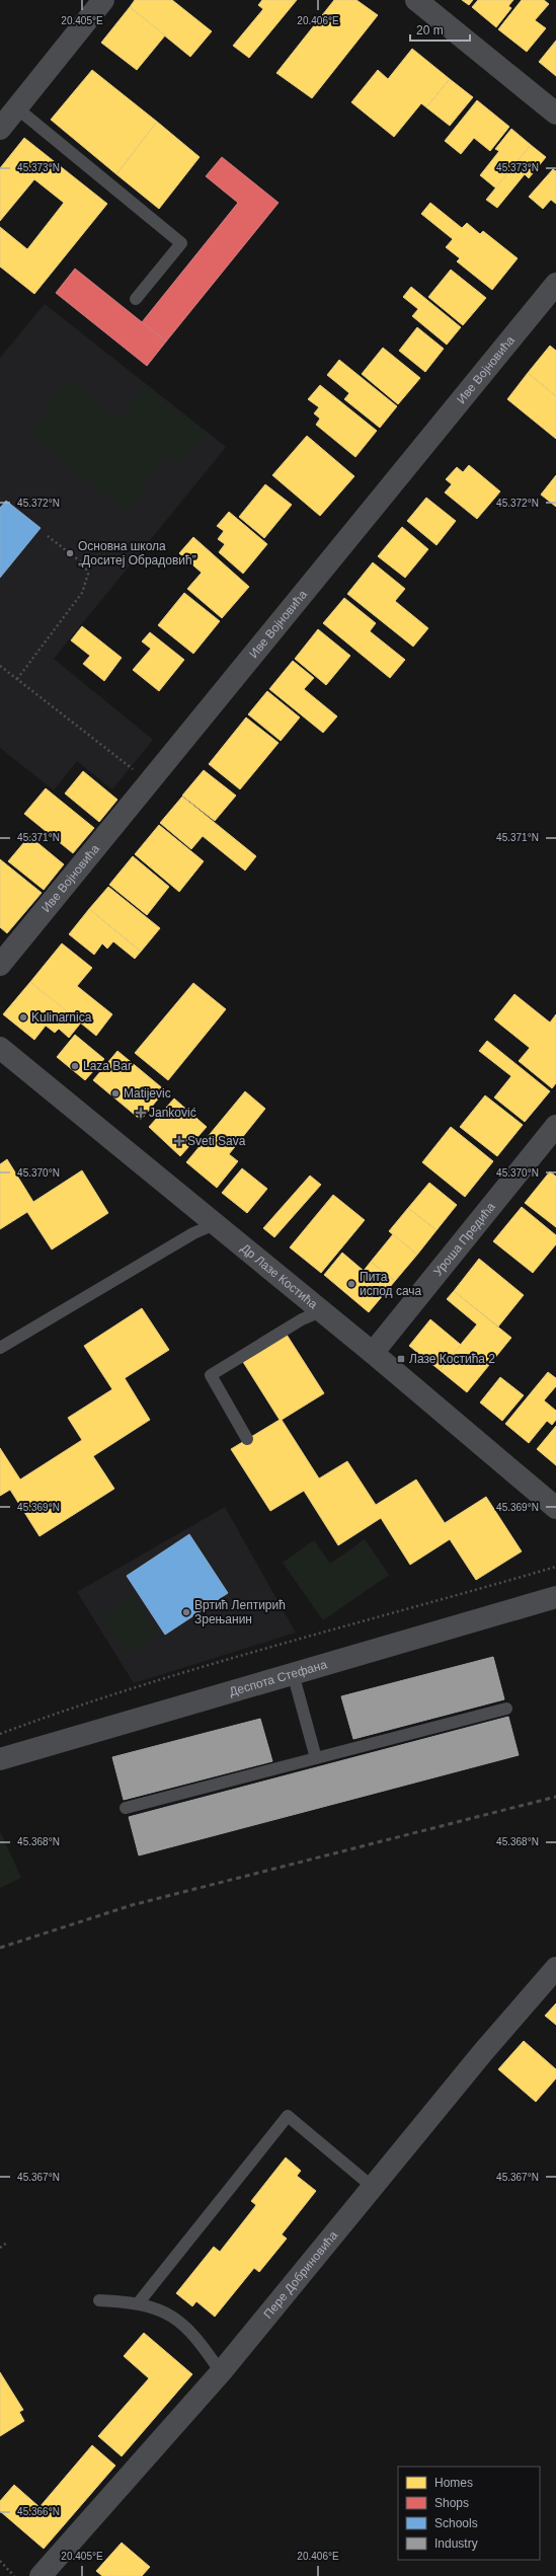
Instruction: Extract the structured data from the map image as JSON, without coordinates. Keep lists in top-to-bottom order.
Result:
{
  "streets": {
    "street": [
      "Иве Војновића",
      "Уроша Предића",
      "Др Лазе Костића",
      "Деспота Стефана",
      "Пере Добриновића"
    ]
  },
  "crossings": [
    ["Уроша Предића", "Др Лазе Костића"]
  ],
  "places": {
    "other": [
      "Основна школа „Доситеј Обрадовић”",
      "Kulinarnica",
      "Laza Bar",
      "Matijevic",
      "Пита испод сача",
      "Вртић Лептирић Зрењанин"
    ],
    "health": ["Janković", "Sveti Sava"],
    "transit": ["Лазе Костића 2"]
  },
  "legend": [
    "Homes",
    "Shops",
    "Schools",
    "Industry"
  ],
  "scale_bar": "20 m",
  "coordinates": [
    "20.405°E",
    "20.406°E",
    "45.373°N",
    "45.372°N",
    "45.371°N",
    "45.370°N",
    "45.369°N",
    "45.368°N",
    "45.367°N",
    "45.366°N"
  ]
}
